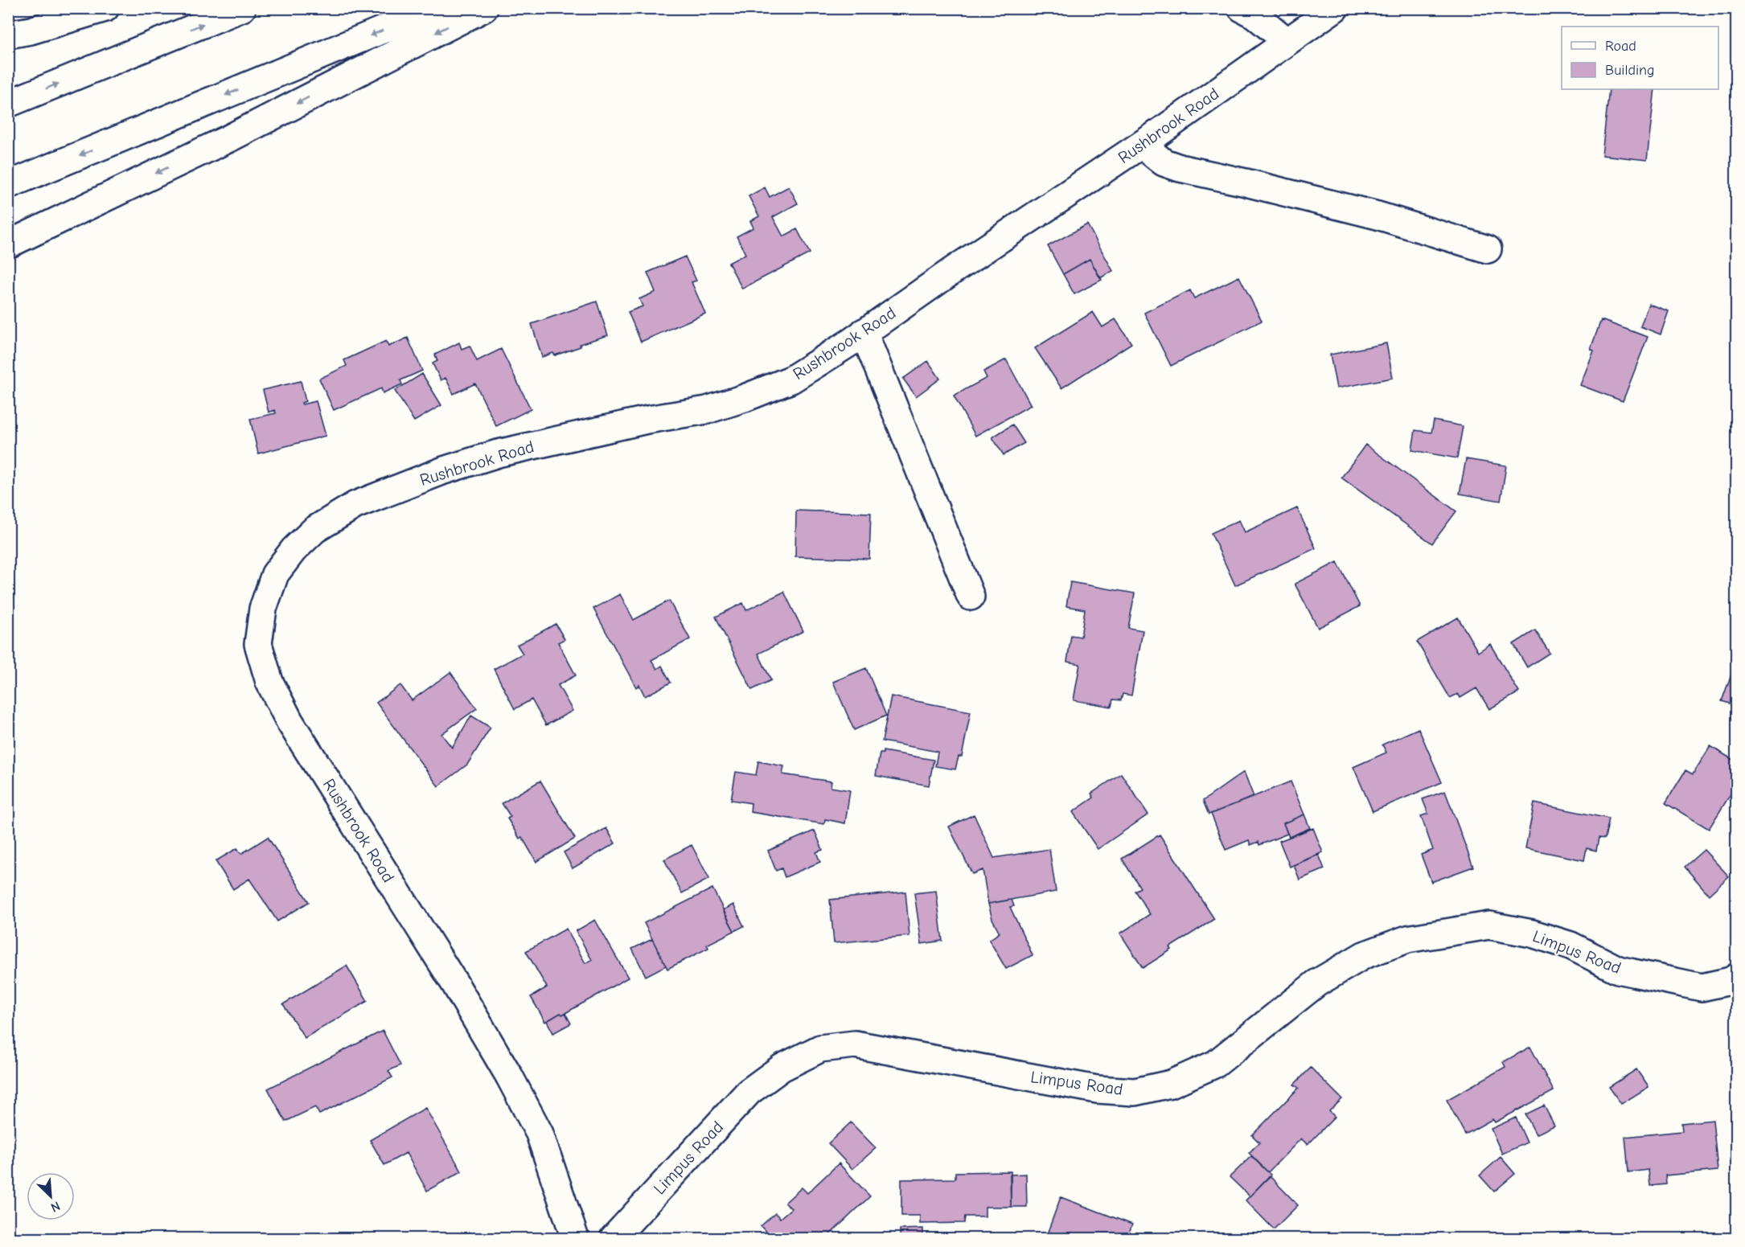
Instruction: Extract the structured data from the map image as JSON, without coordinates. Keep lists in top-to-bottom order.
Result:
{
  "streets": {
    "main road": ["Rushbrook Road", "Limpus Road"]
  },
  "legend": ["Road", "Building"],
  "north": "bottom right"
}
